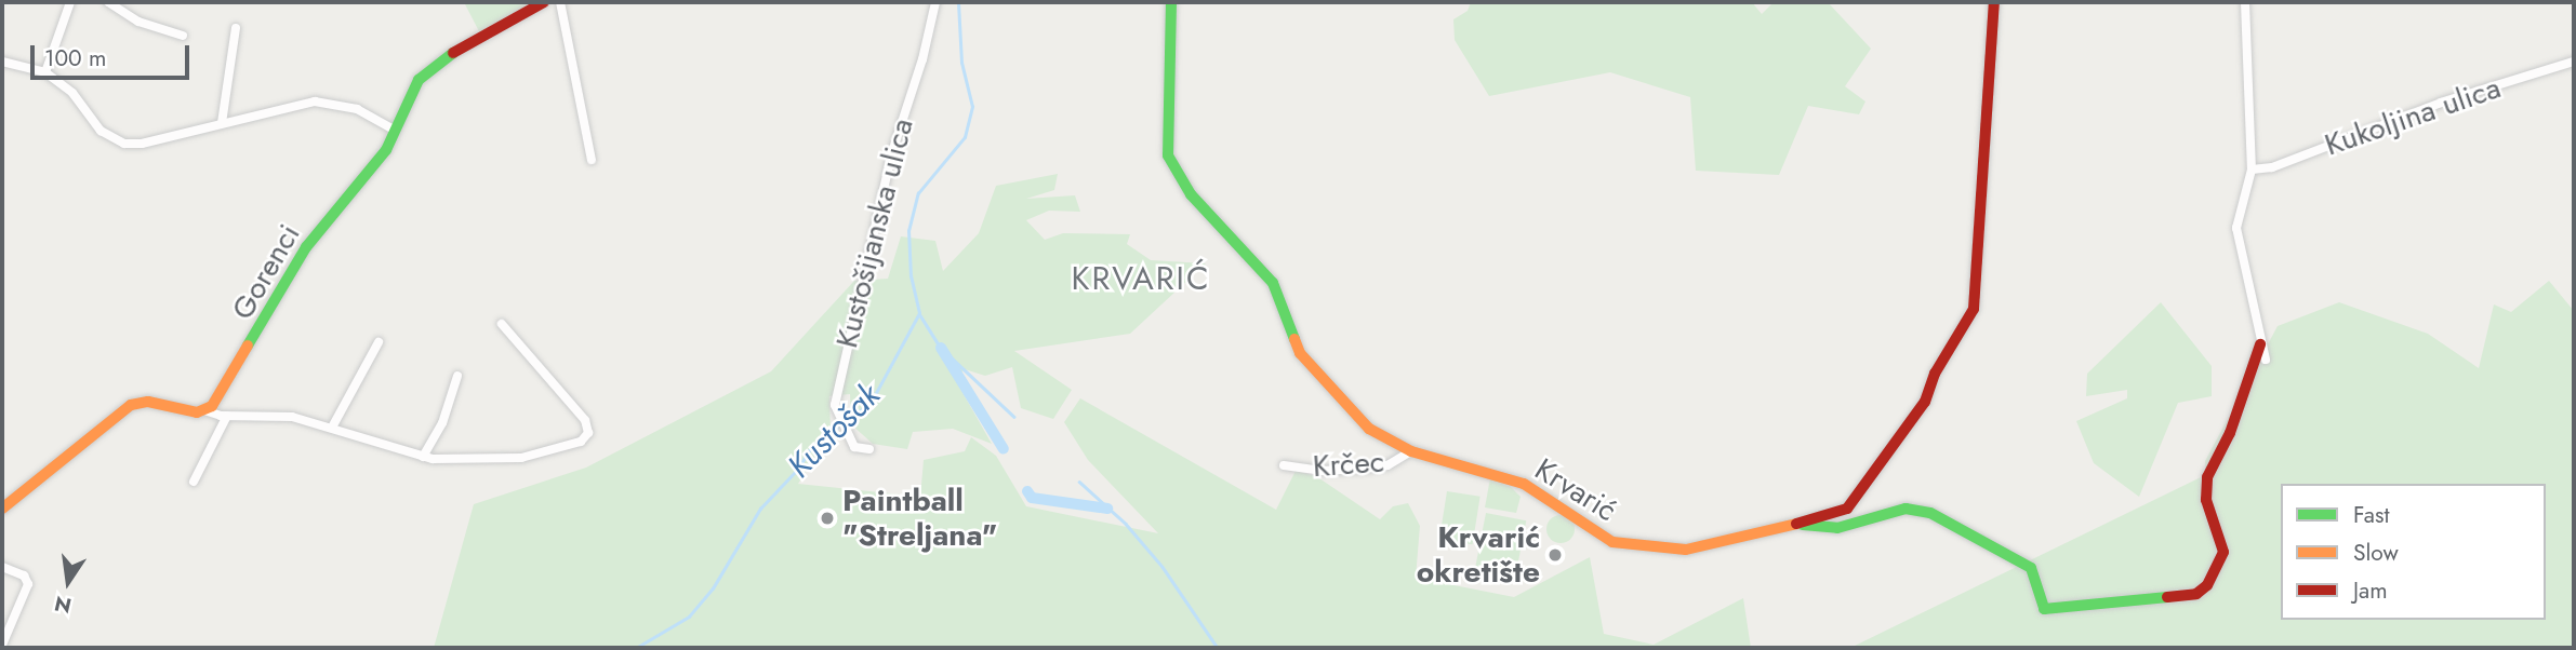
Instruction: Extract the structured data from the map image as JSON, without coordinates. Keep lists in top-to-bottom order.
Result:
{
  "streets": {
    "street": [
      "Kukoljina ulica",
      "Kustošijanska ulica",
      "Gorenci",
      "Krčec",
      "Krvarić"
    ]
  },
  "crossings": [
    ["Krčec", "Krvarić"]
  ],
  "districts": ["KRVARIĆ"],
  "water": ["Kustošak"],
  "places": ["Paintball \"Streljana\"", "Krvarić okretište"],
  "legend": ["Fast", "Slow", "Jam"],
  "scale_bar": "100 m",
  "north": "bottom"
}
